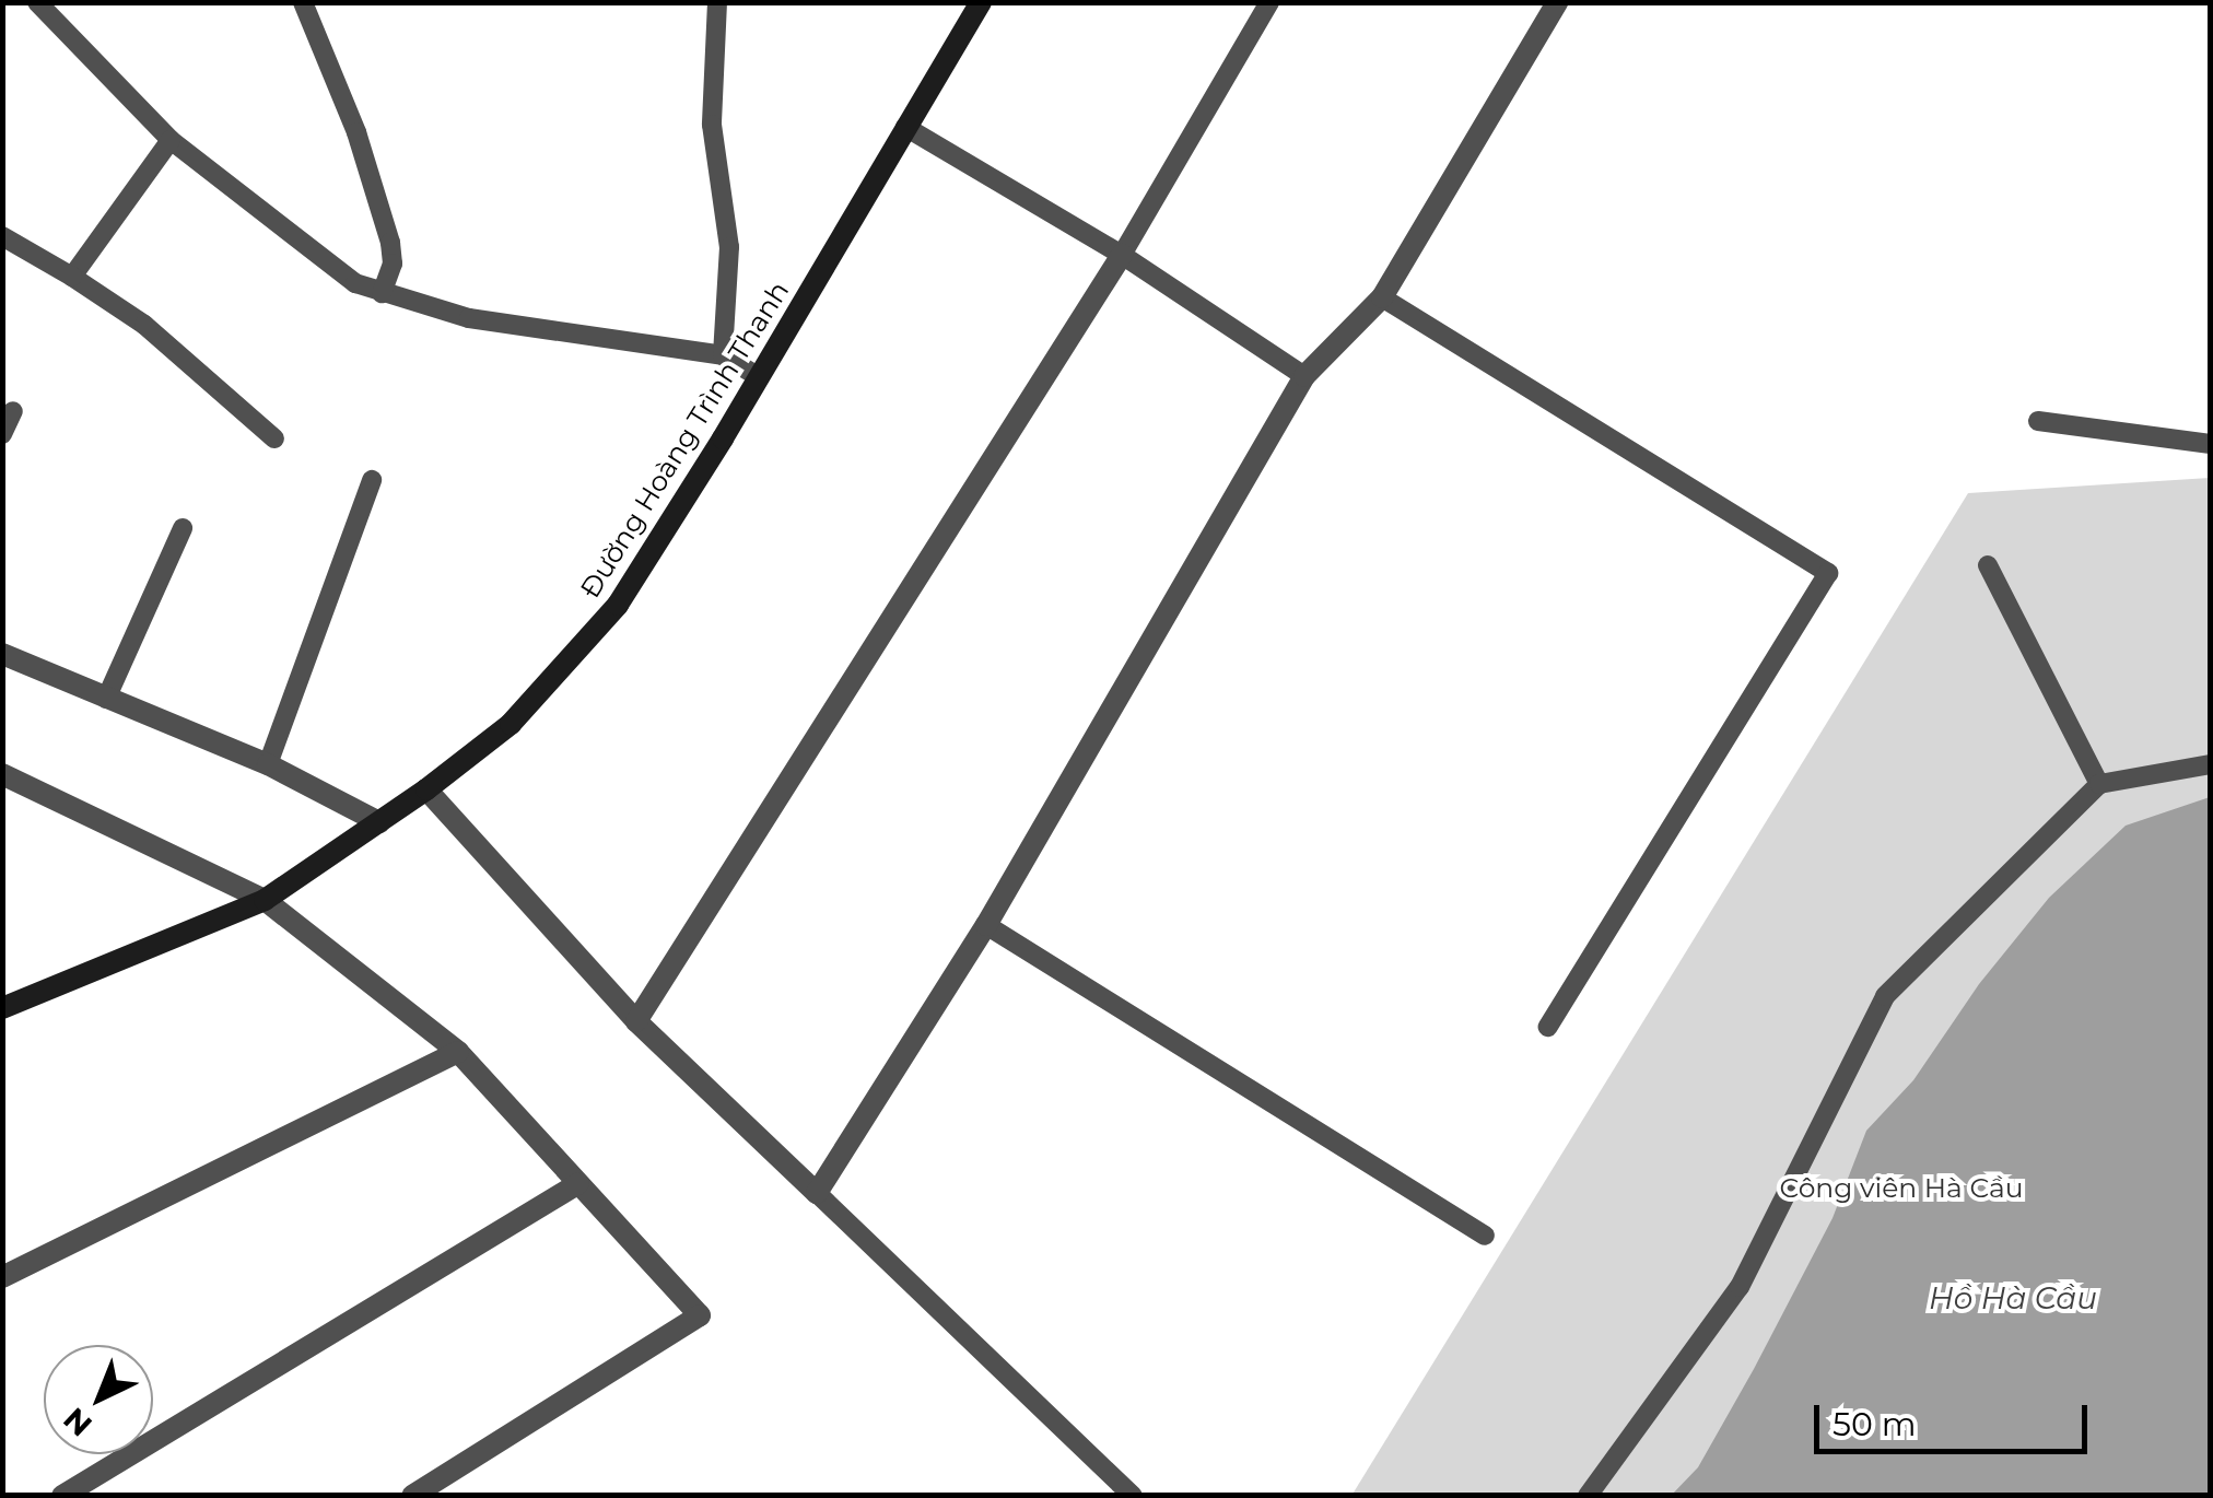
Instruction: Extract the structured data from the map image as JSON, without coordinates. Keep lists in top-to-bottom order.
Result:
{
  "streets": {
    "street": ["Đường Hoàng Trình Thanh"]
  },
  "water": ["Hồ Hà Cầu"],
  "parks": ["Công viên Hà Cầu"],
  "scale_bar": "50 m",
  "north": "bottom left"
}
